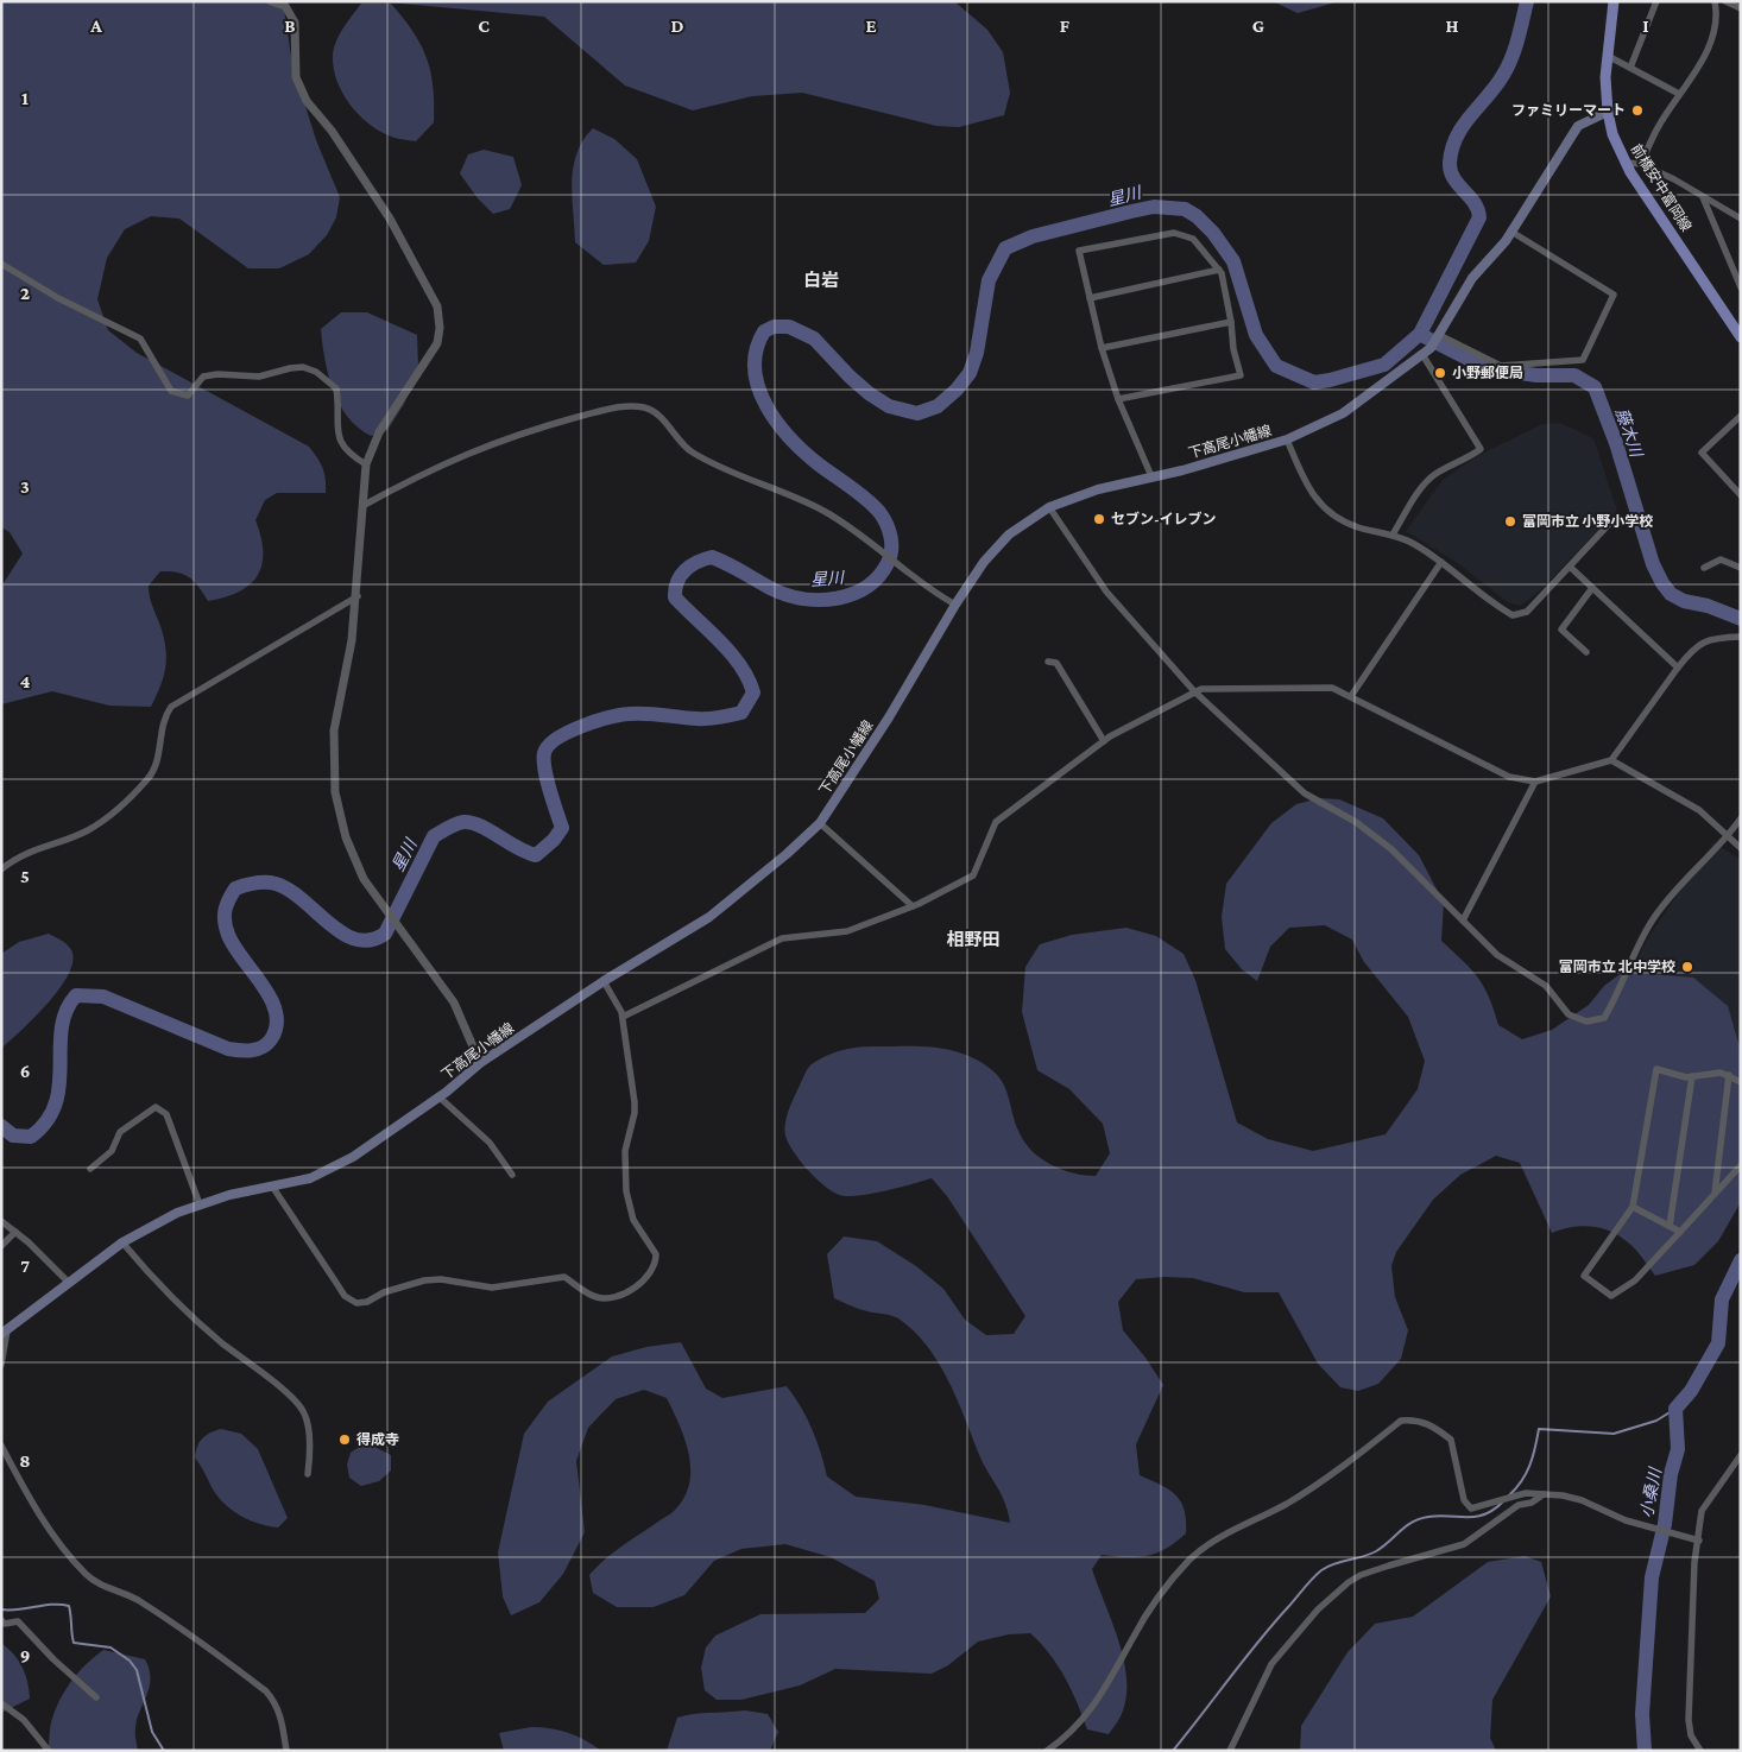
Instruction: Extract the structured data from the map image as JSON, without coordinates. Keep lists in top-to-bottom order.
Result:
{
  "streets": {
    "main road": ["前橋安中富岡線", "下高尾小幡線"]
  },
  "crossings": [
    ["前橋安中富岡線", "下高尾小幡線"]
  ],
  "districts": ["白岩", "相野田"],
  "water": ["星川", "藤木川", "小桑川"],
  "places": [
    "ファミリーマート",
    "小野郵便局",
    "セブン-イレブン",
    "富岡市立 小野小学校",
    "富岡市立 北中学校",
    "得成寺"
  ],
  "grid": {
    "columns": [
      "A",
      "B",
      "C",
      "D",
      "E",
      "F",
      "G",
      "H",
      "I"
    ],
    "rows": [
      "1",
      "2",
      "3",
      "4",
      "5",
      "6",
      "7",
      "8",
      "9"
    ]
  }
}
